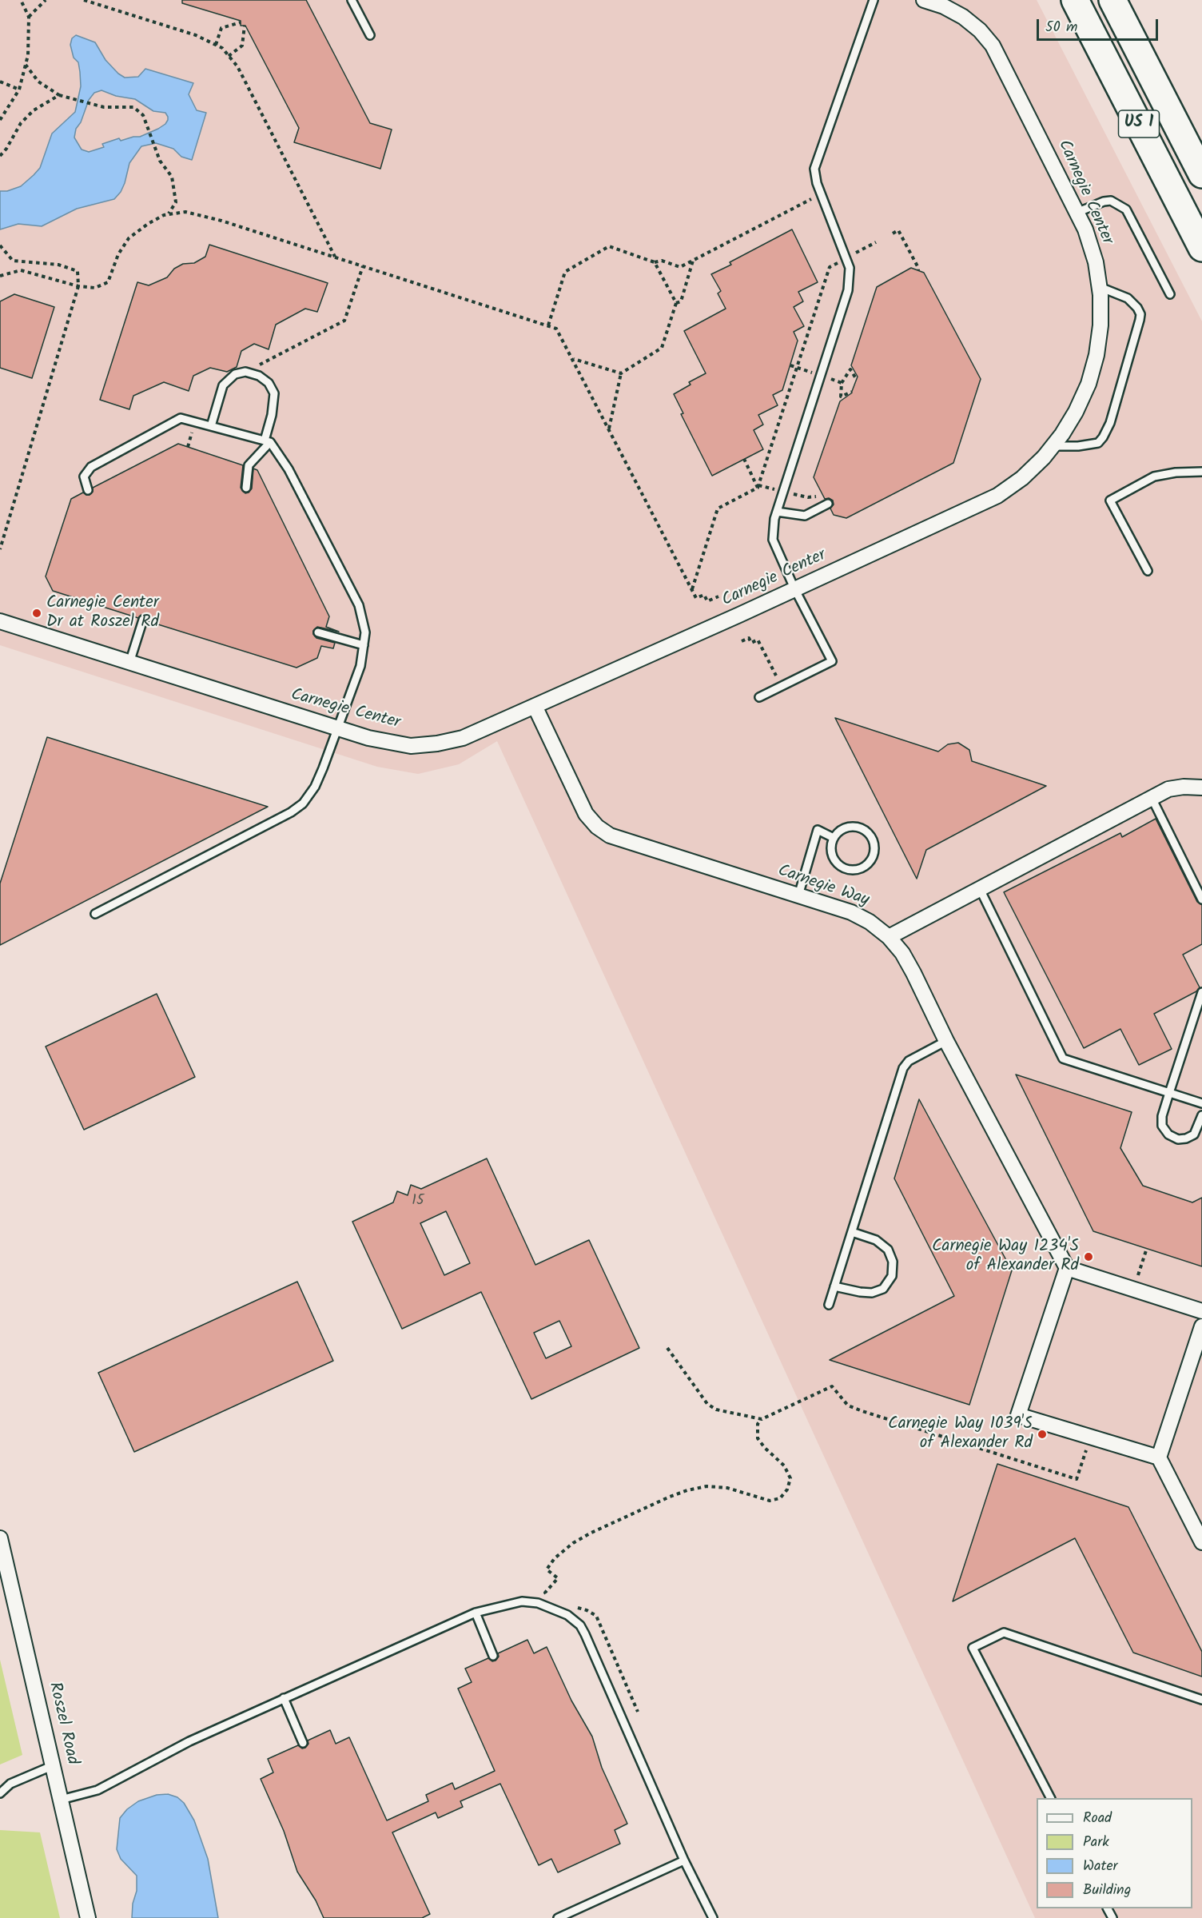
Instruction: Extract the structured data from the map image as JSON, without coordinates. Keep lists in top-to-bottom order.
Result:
{
  "streets": {
    "highway": ["US 1"],
    "street": ["Carnegie Center", "Carnegie Way", "Roszel Road"]
  },
  "crossings": [
    ["Carnegie Center", "Carnegie Way"]
  ],
  "places": ["Carnegie Center Dr at Roszel Rd", "Carnegie Way 1234'S of Alexander Rd", "Carnegie Way 1039'S of Alexander Rd"],
  "house_numbers": ["15"],
  "legend": [
    "Road",
    "Park",
    "Water",
    "Building"
  ],
  "scale_bar": "50 m"
}
